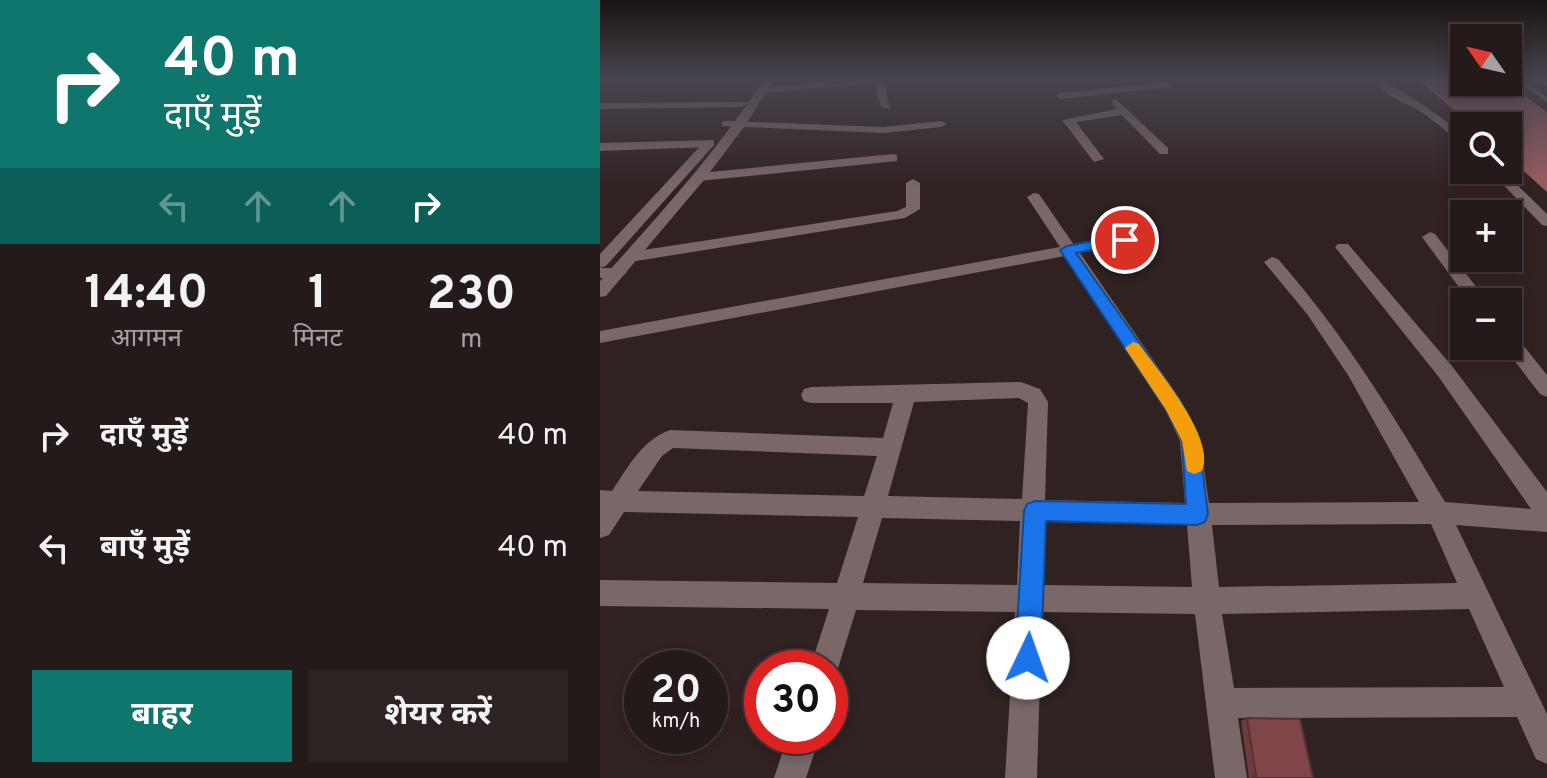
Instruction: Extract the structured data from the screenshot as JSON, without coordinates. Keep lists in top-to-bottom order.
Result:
{
  "north": "top left",
  "page": {
    "turn": ["40 m", "दाएँ मुड़ें"],
    "map_buttons": ["+", "−"],
    "eta": [
      "14:40",
      "आगमन",
      "1",
      "मिनट",
      "230",
      "m"
    ],
    "list": [
      {
        "name": "दाएँ मुड़ें",
        "value": "40 m"
      },
      {
        "name": "बाएँ मुड़ें",
        "value": "40 m"
      }
    ],
    "speed": "20 km/h",
    "limit": "30",
    "buttons": ["बाहर", "शेयर करें"]
  }
}
